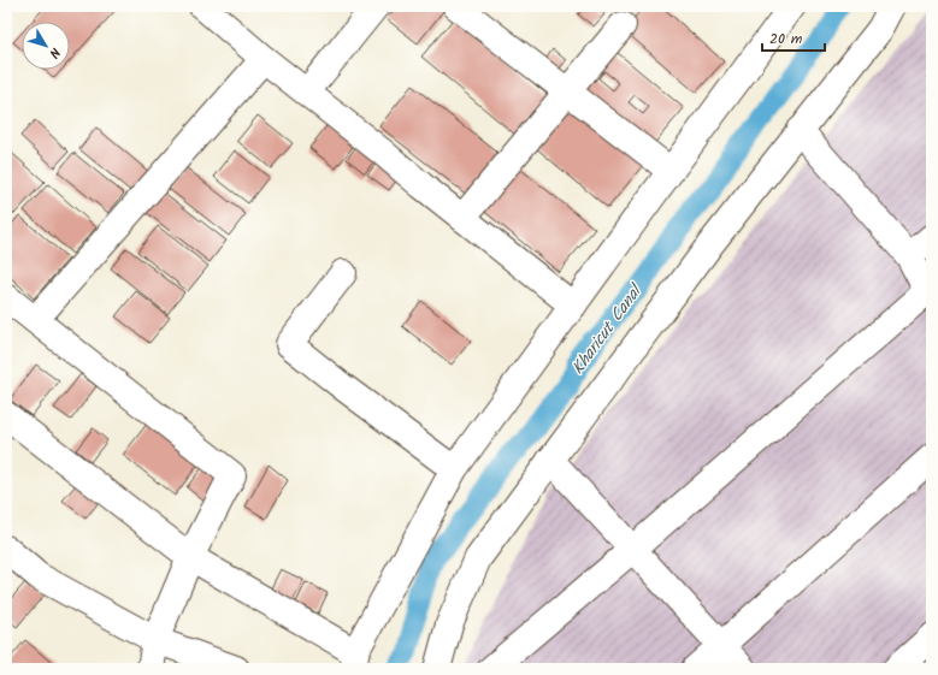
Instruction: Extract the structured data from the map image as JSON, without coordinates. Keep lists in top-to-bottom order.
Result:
{
  "water": ["Kharicut Canal"],
  "scale_bar": "20 m",
  "north": "bottom right"
}
